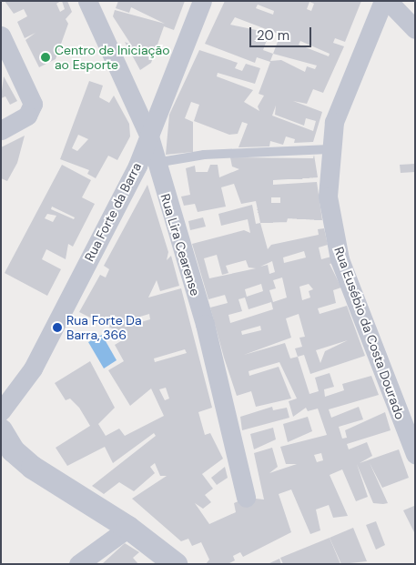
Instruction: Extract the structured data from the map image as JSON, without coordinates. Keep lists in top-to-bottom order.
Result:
{
  "streets": {
    "street": ["Rua Forte da Barra", "Rua Lira Cearense", "Rua Eusébio da Costa Dourado"]
  },
  "crossings": [
    ["Rua Forte da Barra", "Rua Lira Cearense"]
  ],
  "places": ["Centro de Iniciação ao Esporte", "Rua Forte Da Barra, 366"],
  "scale_bar": "20 m"
}
